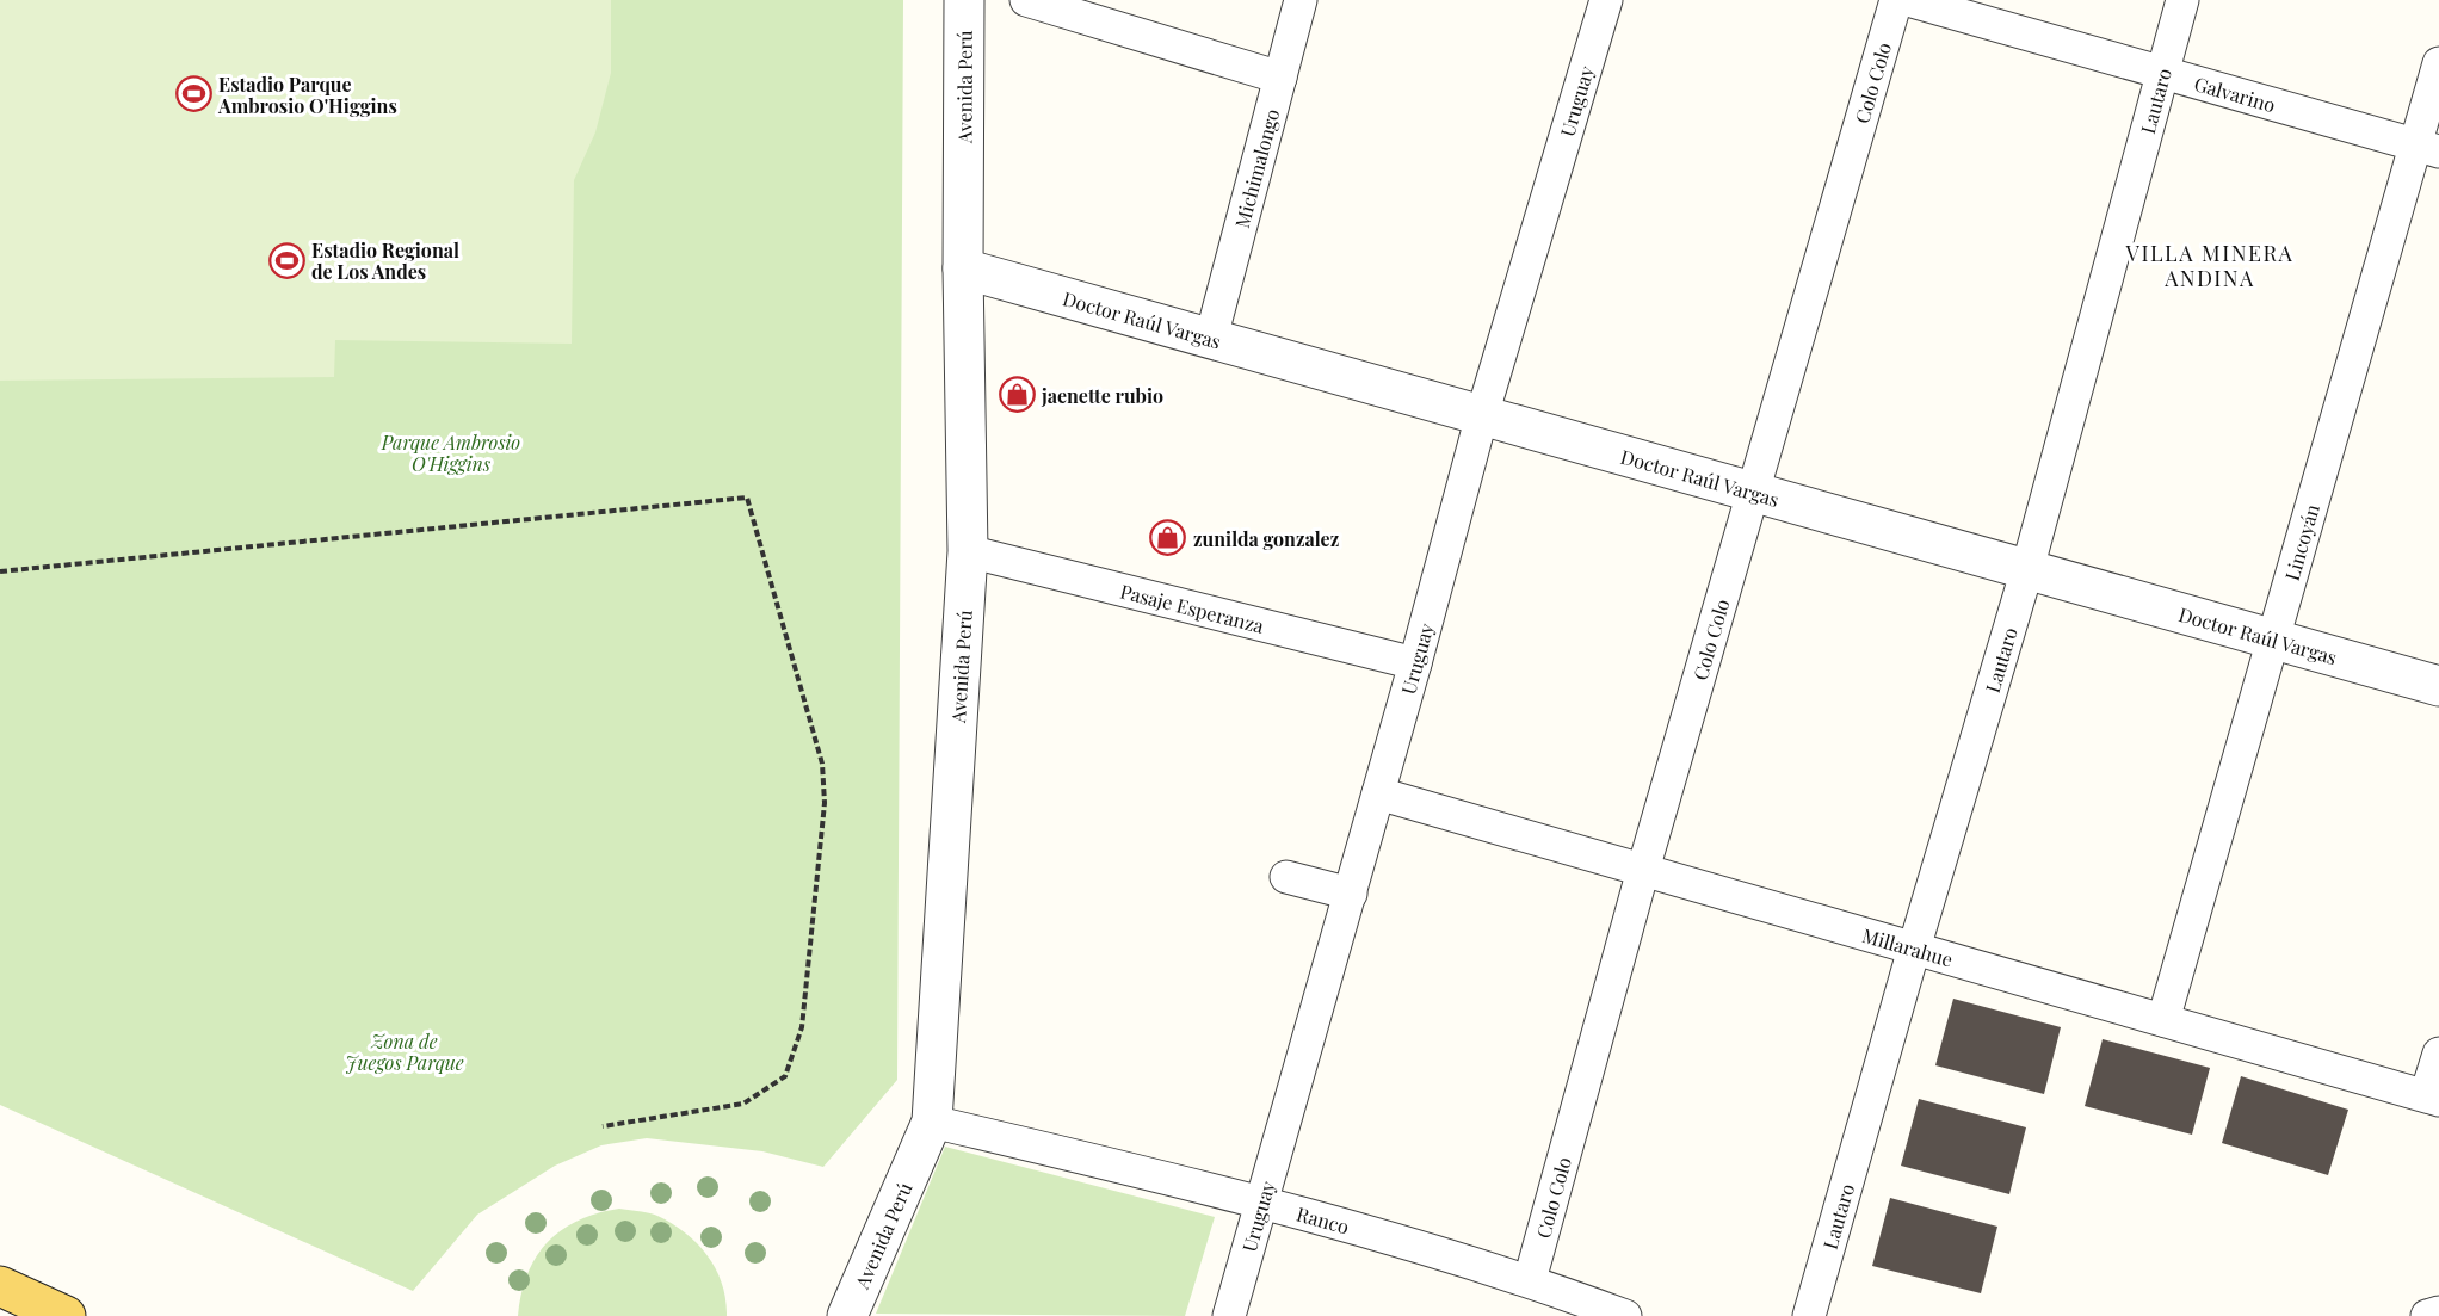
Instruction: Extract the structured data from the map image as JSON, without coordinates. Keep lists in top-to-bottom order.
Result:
{
  "streets": {
    "street": [
      "Colo Colo",
      "Avenida Perú",
      "Galvarino",
      "Uruguay",
      "Lautaro",
      "Michimalongo",
      "Doctor Raúl Vargas",
      "Lincoyán",
      "Pasaje Esperanza",
      "Millarahue",
      "Ranco"
    ]
  },
  "crossings": [
    ["Colo Colo", "Doctor Raúl Vargas"],
    ["Colo Colo", "Millarahue"],
    ["Colo Colo", "Ranco"],
    ["Avenida Perú", "Doctor Raúl Vargas"],
    ["Avenida Perú", "Pasaje Esperanza"],
    ["Avenida Perú", "Ranco"],
    ["Galvarino", "Lautaro"],
    ["Galvarino", "Lincoyán"],
    ["Uruguay", "Doctor Raúl Vargas"],
    ["Uruguay", "Pasaje Esperanza"],
    ["Uruguay", "Millarahue"],
    ["Uruguay", "Ranco"],
    ["Lautaro", "Doctor Raúl Vargas"],
    ["Lautaro", "Millarahue"],
    ["Michimalongo", "Doctor Raúl Vargas"],
    ["Doctor Raúl Vargas", "Lincoyán"],
    ["Lincoyán", "Millarahue"]
  ],
  "districts": ["VILLA MINERA ANDINA"],
  "parks": ["Parque Ambrosio O'Higgins", "Zona de Juegos Parque"],
  "places": {
    "sports": ["Estadio Parque Ambrosio O'Higgins", "Estadio Regional de Los Andes"],
    "shop": ["jaenette rubio", "zunilda gonzalez"]
  }
}
